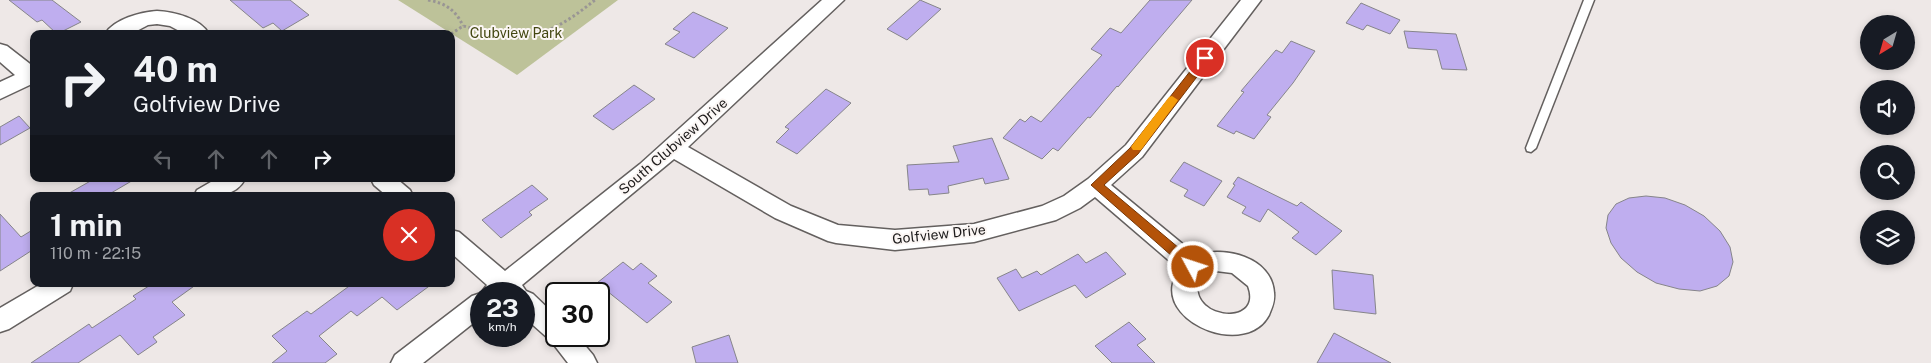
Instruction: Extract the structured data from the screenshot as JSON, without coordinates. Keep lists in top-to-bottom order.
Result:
{
  "streets": {
    "street": ["South Clubview Drive", "Golfview Drive"]
  },
  "crossings": [
    ["South Clubview Drive", "Golfview Drive"]
  ],
  "parks": ["Clubview Park"],
  "north": "bottom left",
  "page": {
    "turn": ["40 m", "Golfview Drive"],
    "heading": ["1 min", "110 m · 22:15"],
    "speed": "23 km/h",
    "limit": "30"
  }
}
